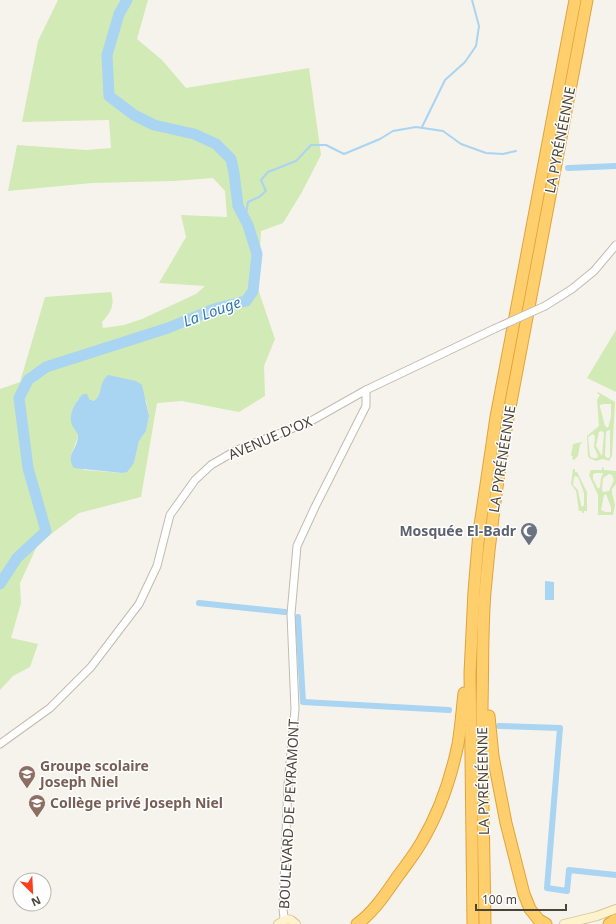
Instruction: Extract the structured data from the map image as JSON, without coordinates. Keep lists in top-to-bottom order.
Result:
{
  "streets": {
    "highway": ["LA PYRÉNÉENNE"],
    "street": ["AVENUE D'OX", "BOULEVARD DE PEYRAMONT"]
  },
  "crossings": [
    ["AVENUE D'OX", "BOULEVARD DE PEYRAMONT"]
  ],
  "water": ["La Louge"],
  "places": {
    "mosque": ["Mosquée El-Badr"],
    "school or university": ["Groupe scolaire Joseph Niel", "Collège privé Joseph Niel"]
  },
  "scale_bar": "100 m",
  "north": "bottom right"
}
